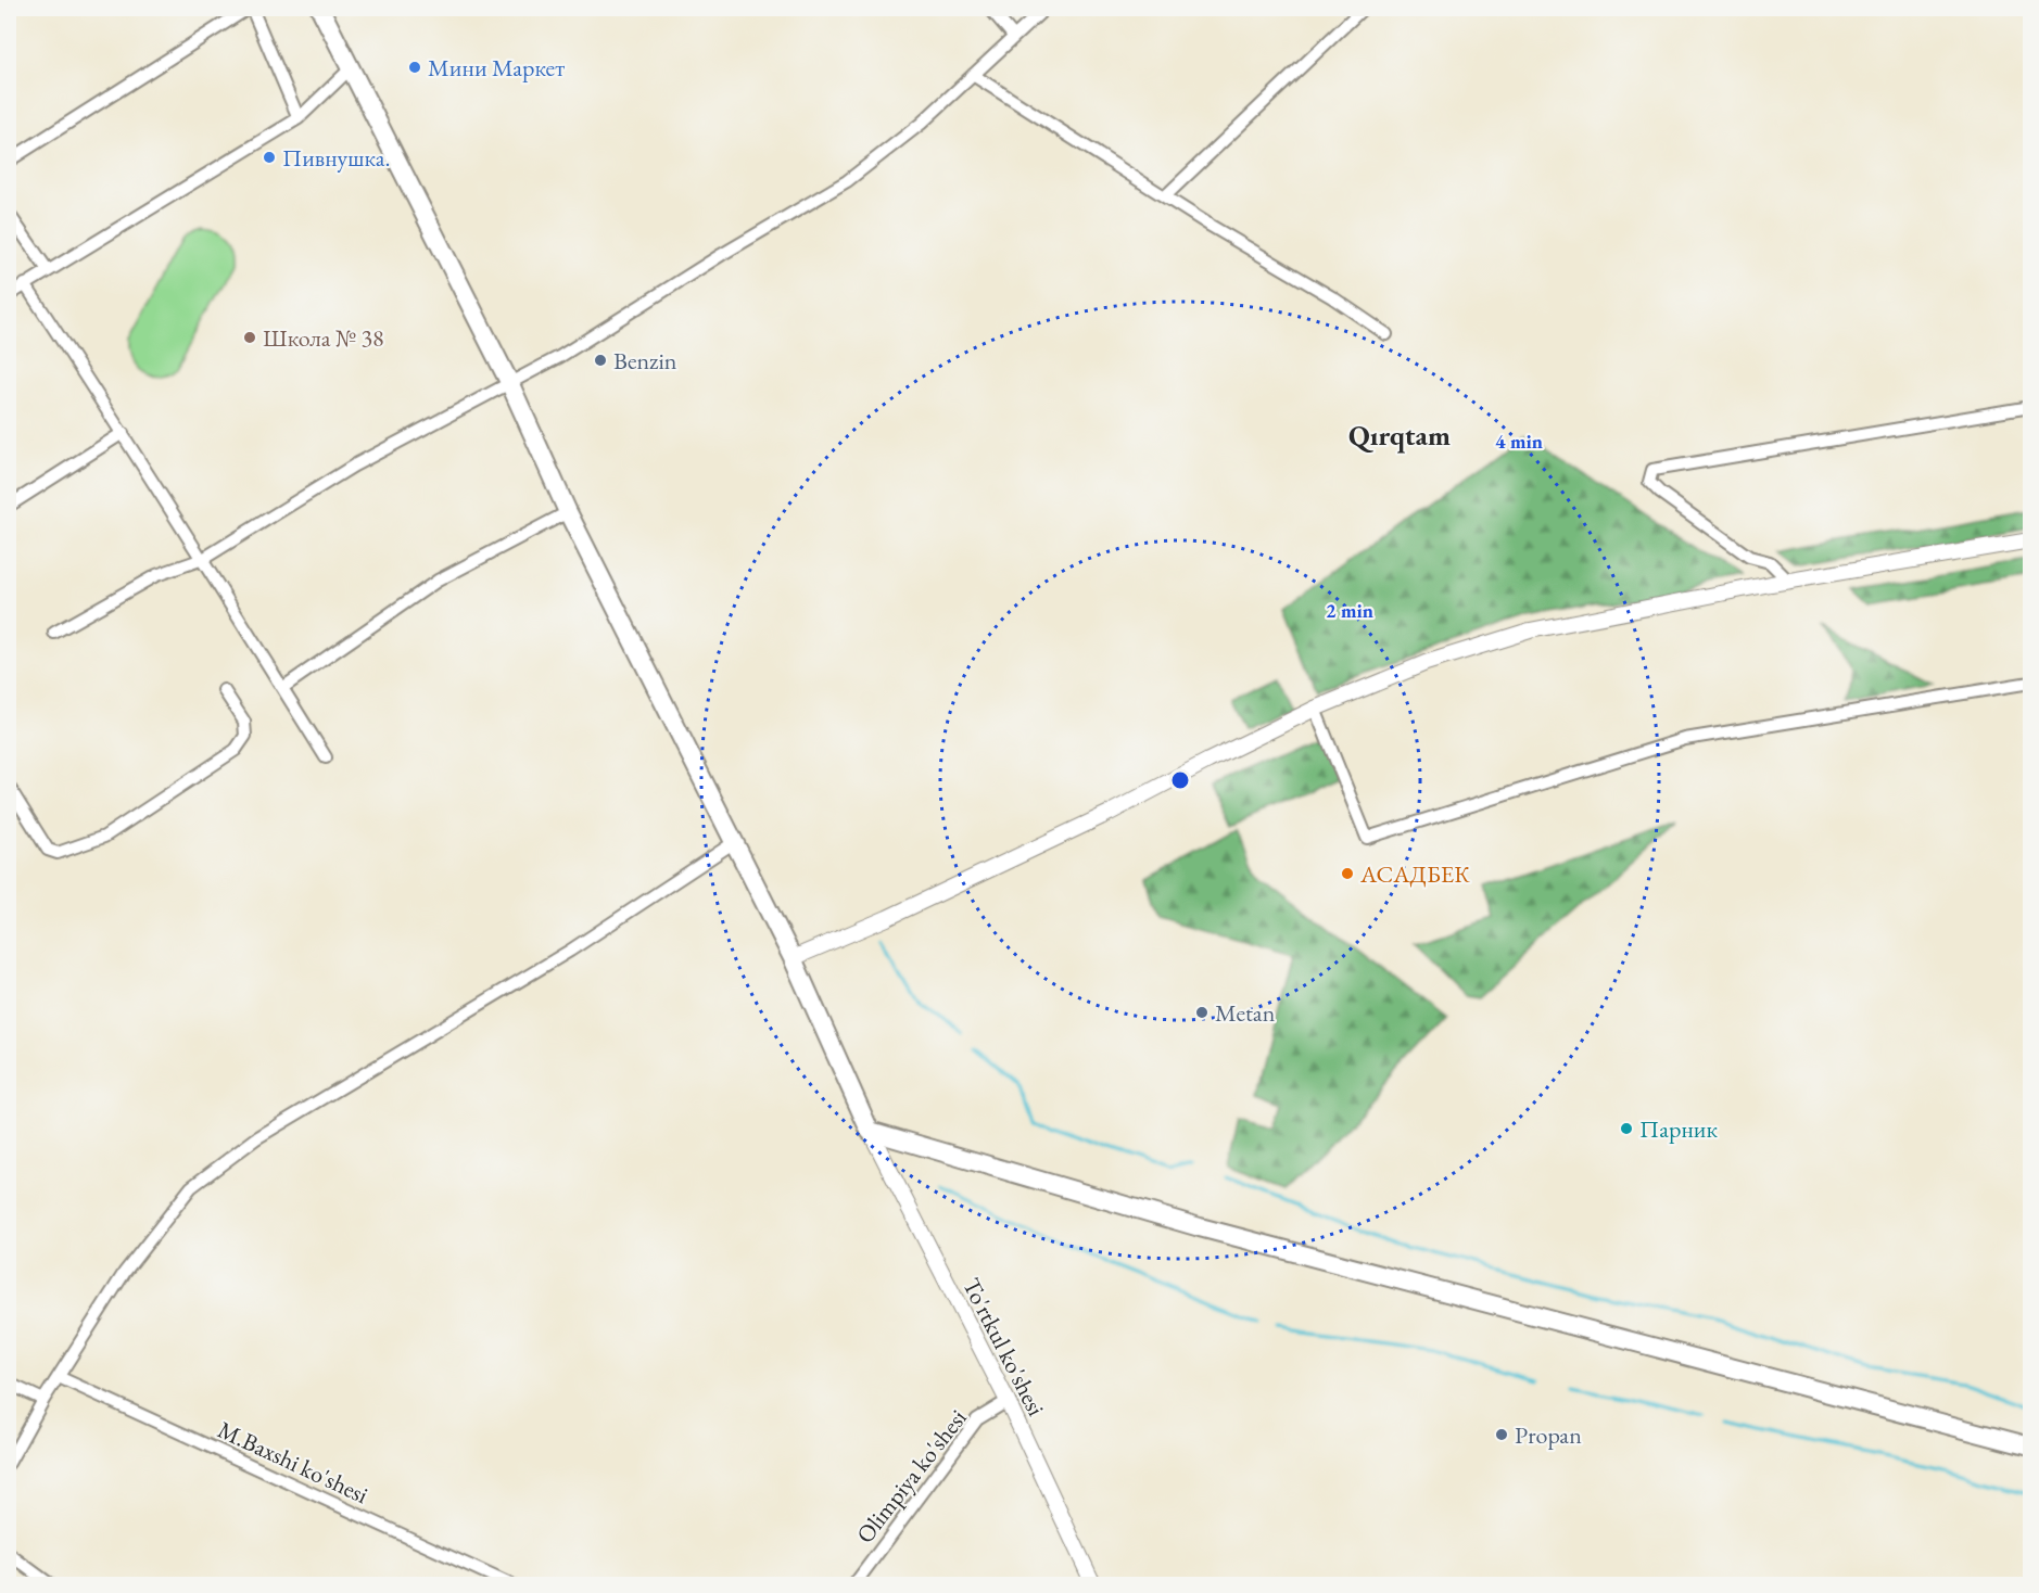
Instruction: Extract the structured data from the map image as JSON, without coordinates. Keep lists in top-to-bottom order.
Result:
{
  "streets": {
    "main road": ["To'rtkul ko'shesi"],
    "street": ["M.Baxshi ko'shesi", "Olimpiya ko'shesi"]
  },
  "crossings": [
    ["To'rtkul ko'shesi", "Olimpiya ko'shesi"]
  ],
  "districts": ["Qırqtam"],
  "places": [
    "Мини Маркет",
    "Пивнушка.",
    "Школа № 38",
    "Benzin",
    "АСАДБЕК",
    "Metan",
    "Парник",
    "Propan"
  ],
  "rings": ["4 min", "2 min"]
}
